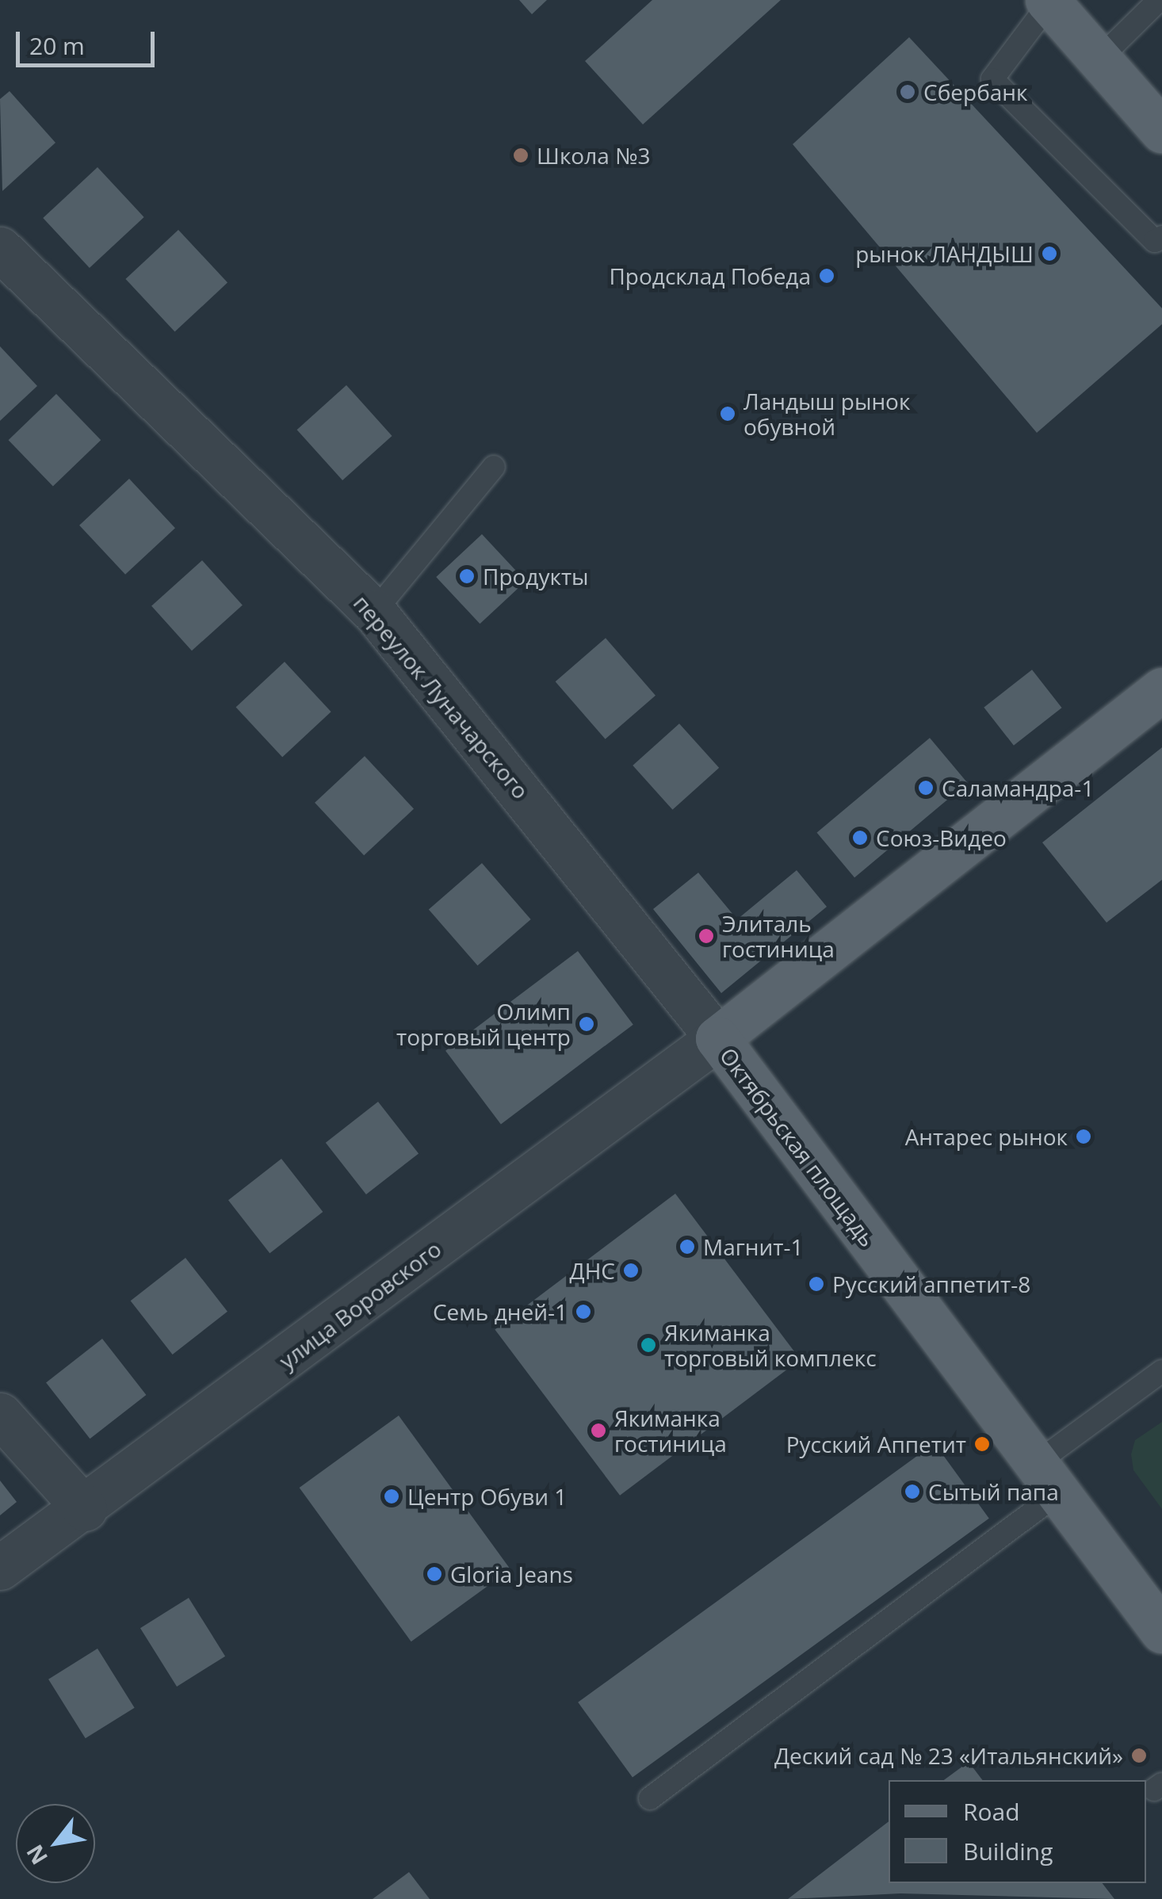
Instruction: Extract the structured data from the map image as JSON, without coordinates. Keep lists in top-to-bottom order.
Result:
{
  "streets": {
    "main road": ["Октябрьская площадь"],
    "street": ["переулок Луначарского", "улица Воровского"]
  },
  "crossings": [
    ["переулок Луначарского", "Октябрьская площадь"],
    ["переулок Луначарского", "улица Воровского"],
    ["Октябрьская площадь", "улица Воровского"]
  ],
  "places": [
    "Сбербанк",
    "Школа №3",
    "рынок ЛАНДЫШ",
    "Продсклад Победа",
    "Ландыш рынок обувной",
    "Продукты",
    "Саламандра-1",
    "Союз-Видео",
    "Элиталь гостиница",
    "Олимп торговый центр",
    "Антарес рынок",
    "Магнит-1",
    "ДНС",
    "Русский аппетит-8",
    "Семь дней-1",
    "Якиманка торговый комплекс",
    "Якиманка гостиница",
    "Русский Аппетит",
    "Сытый папа",
    "Центр Обуви 1",
    "Gloria Jeans",
    "Деский сад № 23 «Итальянский»"
  ],
  "legend": ["Road", "Building"],
  "scale_bar": "20 m",
  "north": "bottom left"
}
